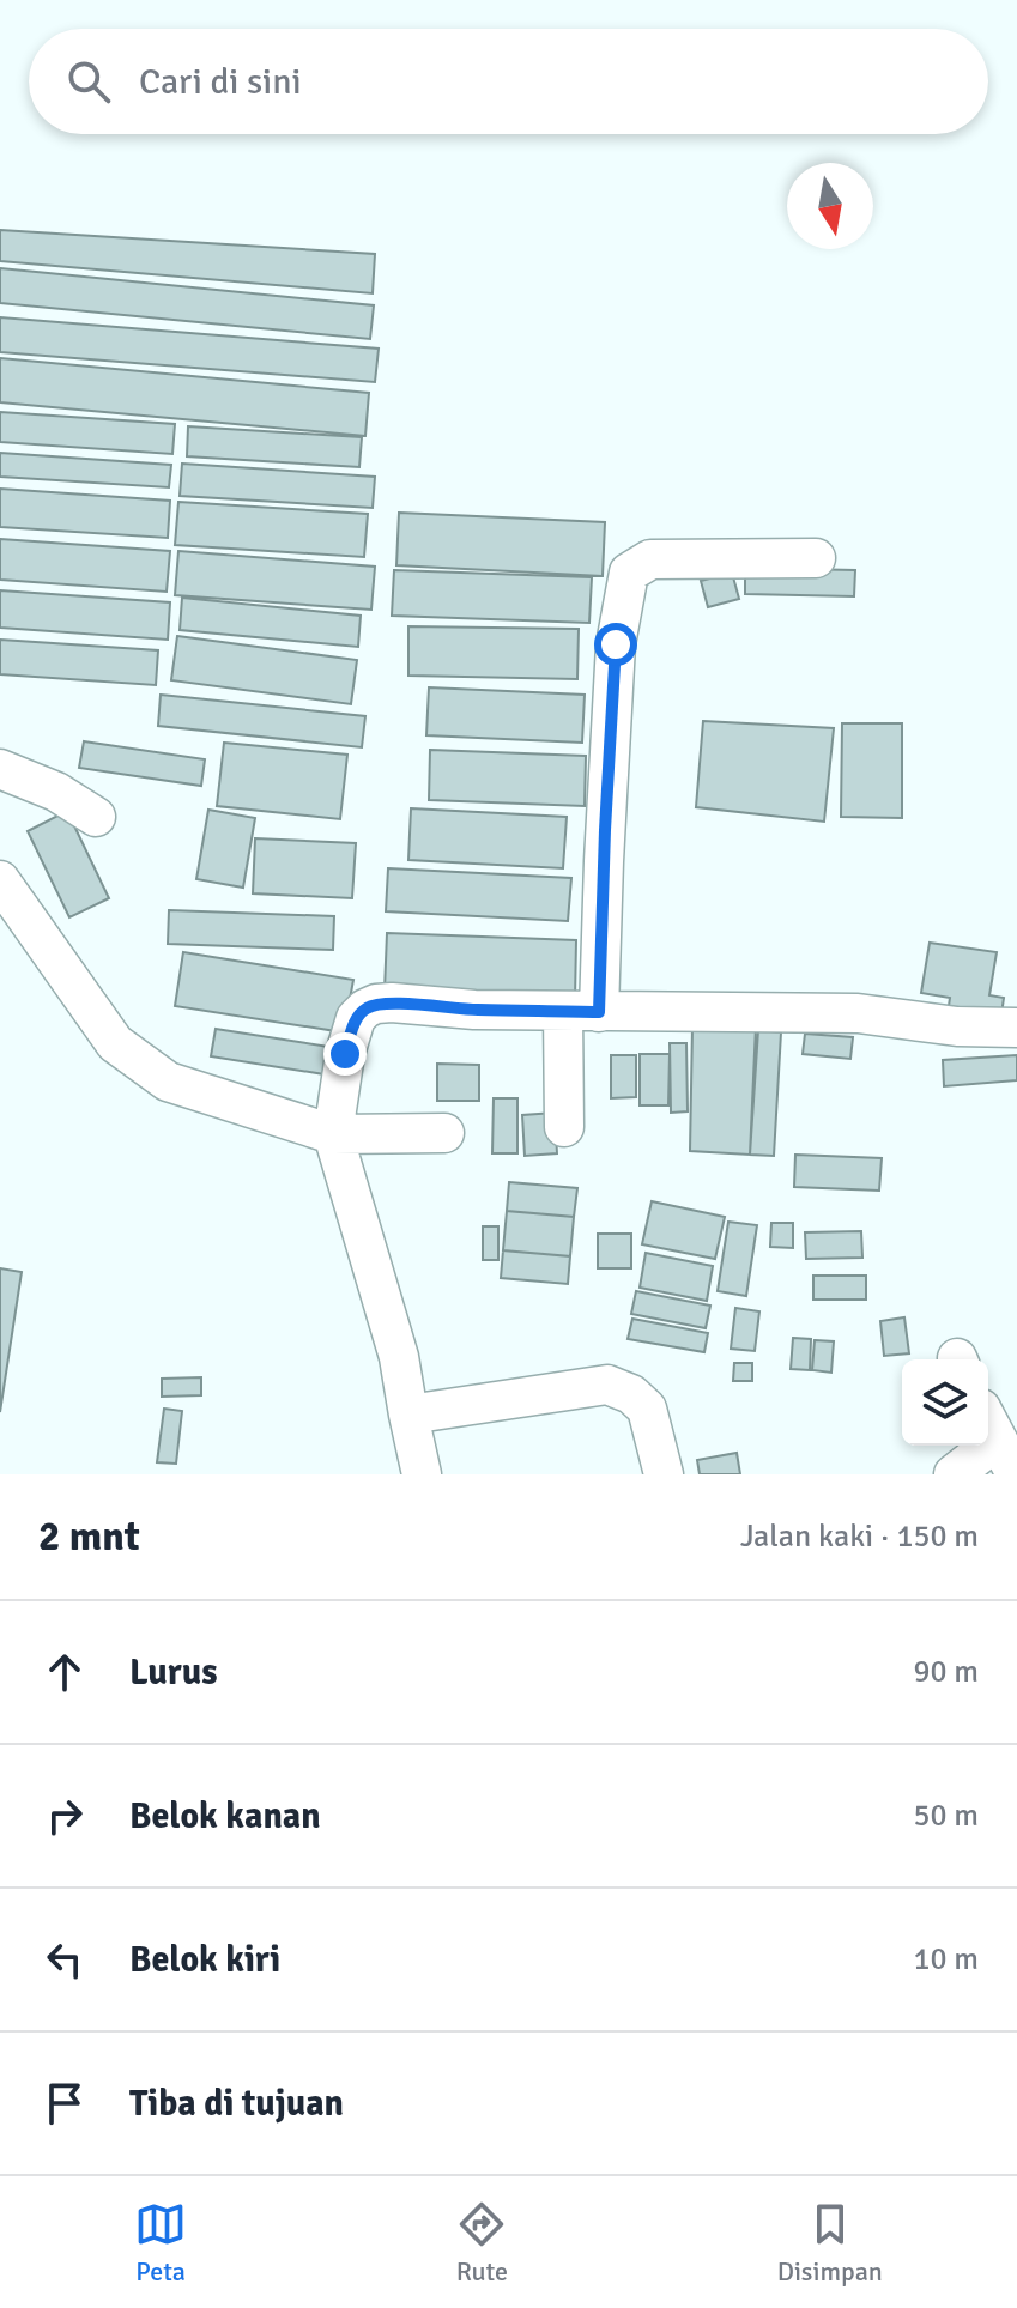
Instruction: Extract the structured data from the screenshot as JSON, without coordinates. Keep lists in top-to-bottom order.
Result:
{
  "north": "bottom",
  "page": {
    "search": "Cari di sini",
    "heading": ["2 mnt", "Jalan kaki · 150 m"],
    "list": [
      ["Lurus", "90 m"],
      ["Belok kanan", "50 m"],
      ["Belok kiri", "10 m"],
      "Tiba di tujuan"
    ],
    "nav": ["Peta", "Rute", "Disimpan"]
  }
}
